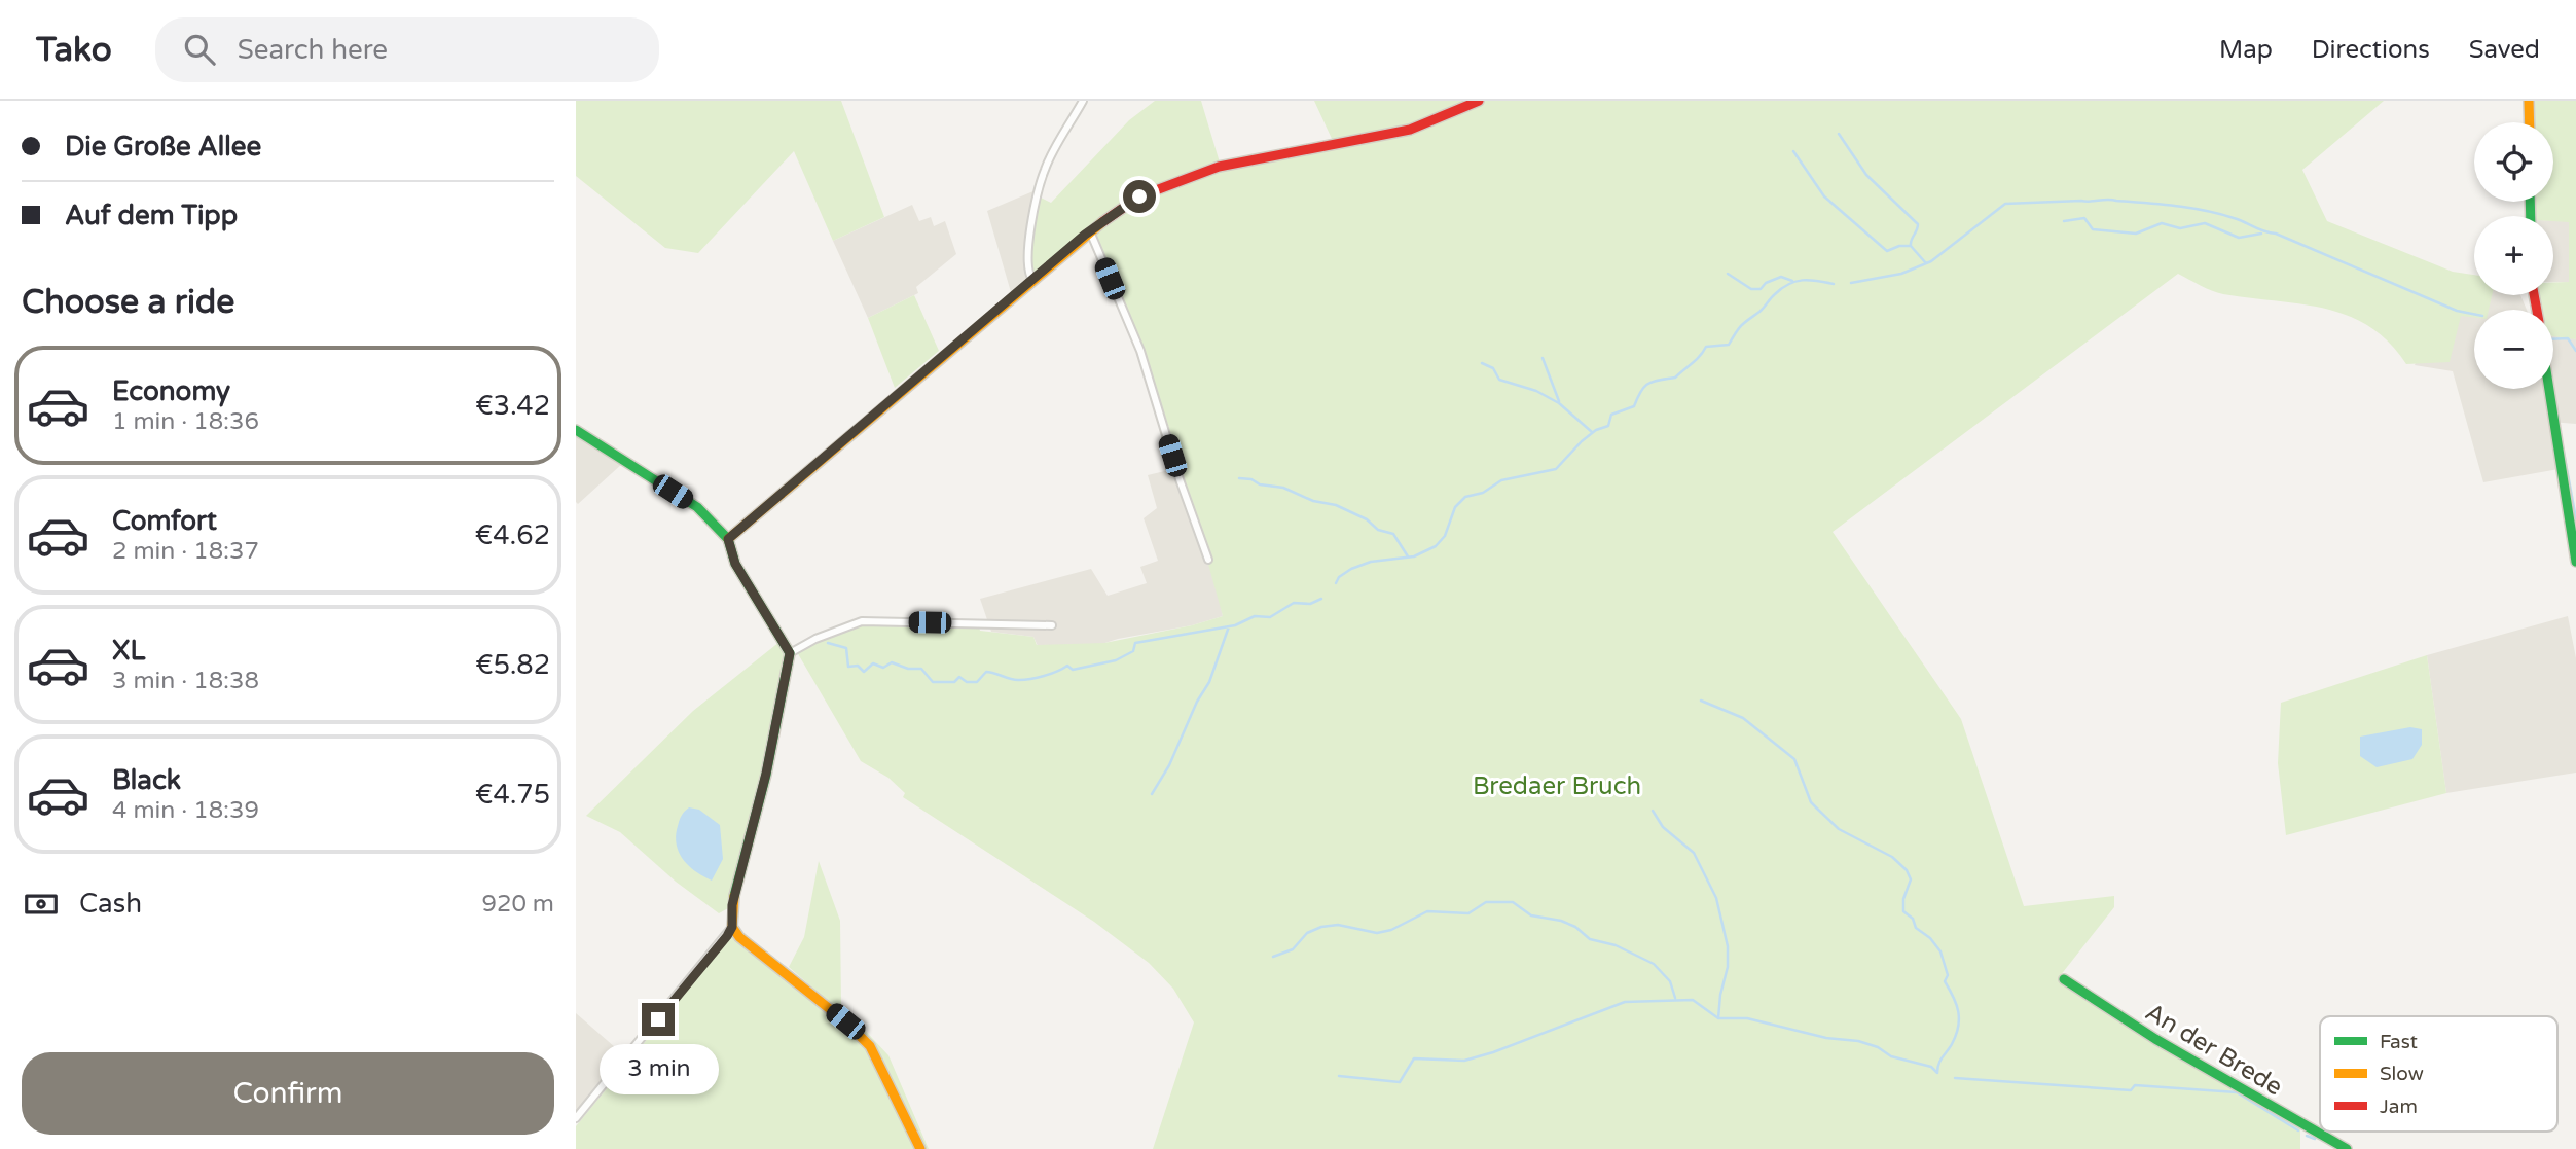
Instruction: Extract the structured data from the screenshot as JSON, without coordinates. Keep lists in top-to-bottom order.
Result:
{
  "streets": {
    "street": ["An der Brede"]
  },
  "parks": ["Bredaer Bruch"],
  "legend": ["Fast", "Slow", "Jam"],
  "page": {
    "header": "Tako",
    "search": "Search here",
    "nav": ["Map", "Directions", "Saved"],
    "banner": ["Die Große Allee", "Auf dem Tipp"],
    "map_buttons": ["+", "−"],
    "heading": "Choose a ride",
    "list": [
      {
        "name": "Economy",
        "note": "1 min · 18:36",
        "value": "€3.42"
      },
      {
        "name": "Comfort",
        "note": "2 min · 18:37",
        "value": "€4.62"
      },
      {
        "name": "XL",
        "note": "3 min · 18:38",
        "value": "€5.82"
      },
      {
        "name": "Black",
        "note": "4 min · 18:39",
        "value": "€4.75"
      }
    ],
    "pay": ["Cash", "920 m"],
    "buttons": "Confirm",
    "bubble": "3 min"
  }
}
